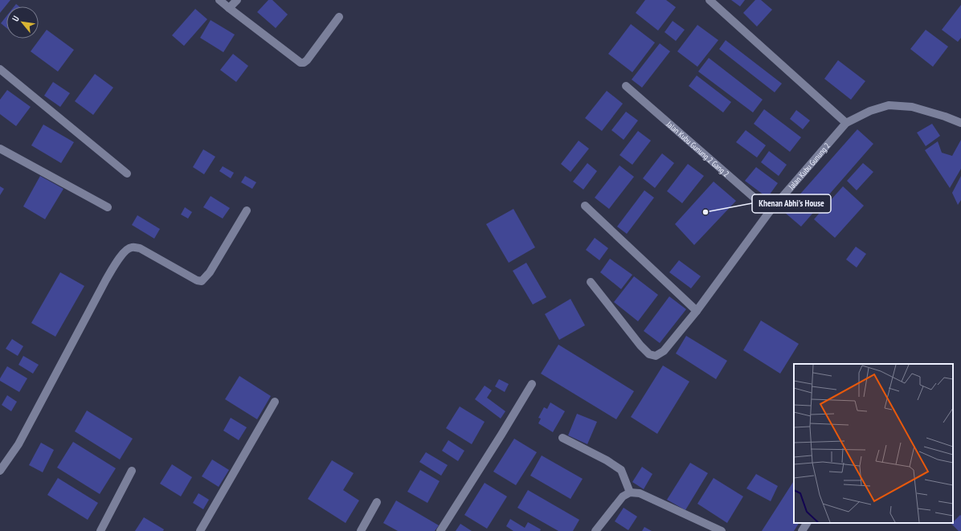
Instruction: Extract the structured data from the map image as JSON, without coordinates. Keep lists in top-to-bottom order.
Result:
{
  "streets": {
    "street": ["Jalan Kubu Gunung 2 Gang 2", "Jalan Kubu Gunung 2"]
  },
  "crossings": [
    ["Jalan Kubu Gunung 2 Gang 2", "Jalan Kubu Gunung 2"]
  ],
  "places": ["Khenan Abhi's House"],
  "north": "top left"
}
